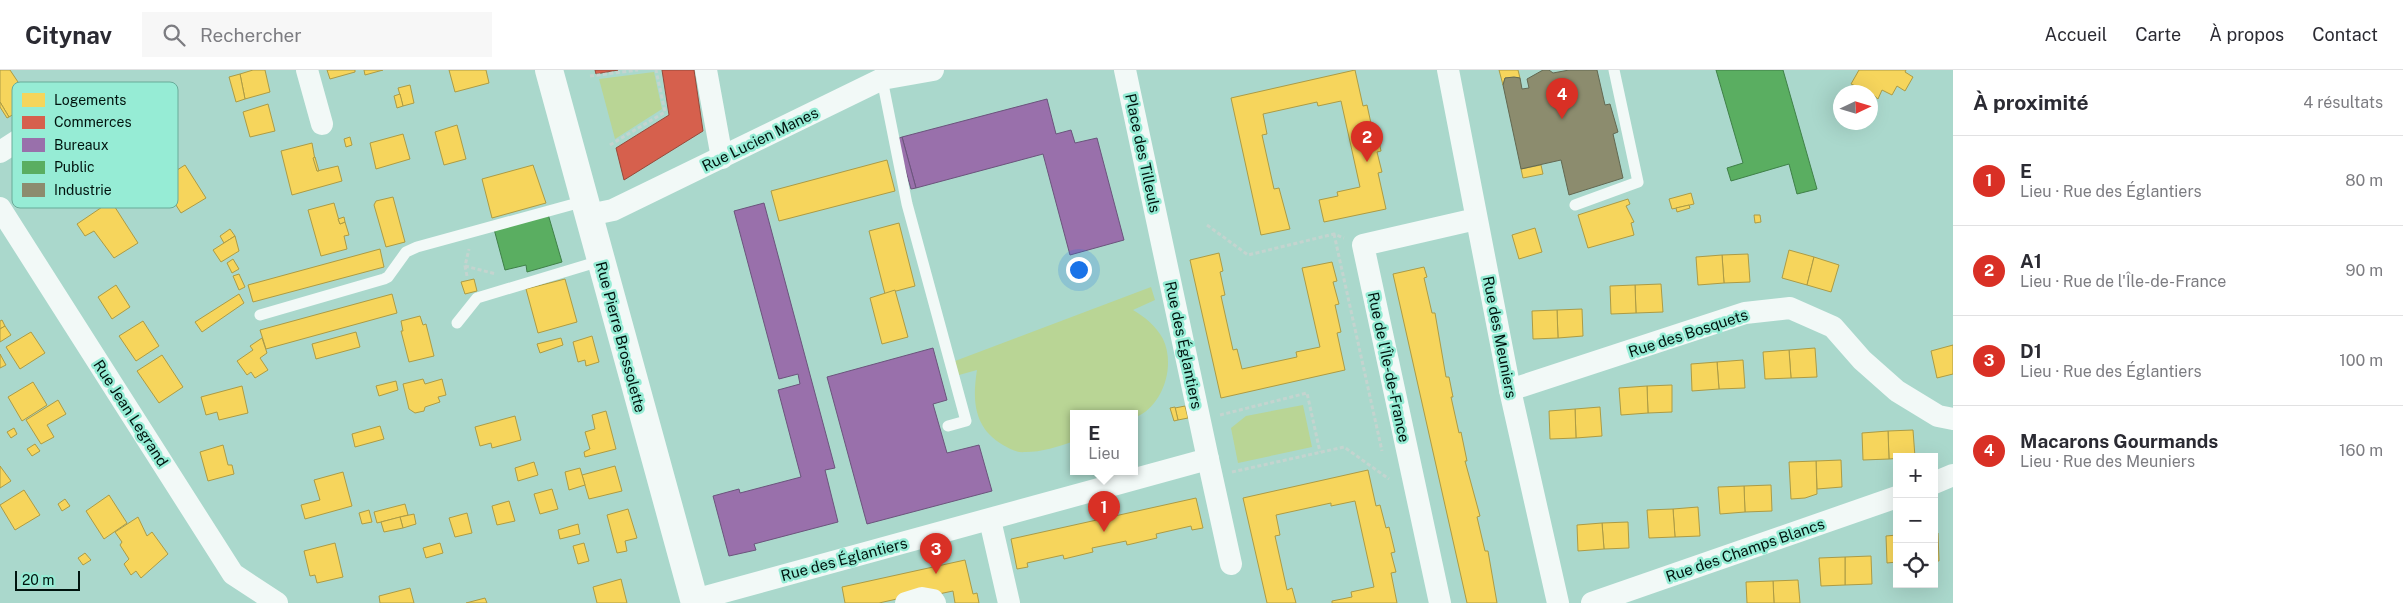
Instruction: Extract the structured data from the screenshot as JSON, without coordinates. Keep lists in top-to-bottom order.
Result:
{
  "streets": {
    "street": [
      "Rue Lucien Manes",
      "Place des Tilleuls",
      "Rue des Bosquets",
      "Rue Pierre Brossolette",
      "Rue des Meuniers",
      "Rue des Églantiers",
      "Rue de l'Île-de-France",
      "Rue Jean Legrand",
      "Rue des Champs Blancs"
    ]
  },
  "crossings": [
    ["Rue Lucien Manes", "Rue Pierre Brossolette"],
    ["Place des Tilleuls", "Rue des Églantiers"],
    ["Rue des Bosquets", "Rue des Meuniers"],
    ["Rue Pierre Brossolette", "Rue des Églantiers"]
  ],
  "legend": [
    "Logements",
    "Commerces",
    "Bureaux",
    "Public",
    "Industrie"
  ],
  "scale_bar": "20 m",
  "north": "right",
  "page": {
    "header": "Citynav",
    "search": "Rechercher",
    "nav": [
      "Accueil",
      "Carte",
      "À propos",
      "Contact"
    ],
    "heading": ["À proximité", "4 résultats"],
    "pins": [
      "4",
      "2",
      "1",
      "3"
    ],
    "list": [
      {
        "mark": "1",
        "name": "E",
        "note": "Lieu · Rue des Églantiers",
        "value": "80 m"
      },
      {
        "mark": "2",
        "name": "A1",
        "note": "Lieu · Rue de l'Île-de-France",
        "value": "90 m"
      },
      {
        "mark": "3",
        "name": "D1",
        "note": "Lieu · Rue des Églantiers",
        "value": "100 m"
      },
      {
        "mark": "4",
        "name": "Macarons Gourmands",
        "note": "Lieu · Rue des Meuniers",
        "value": "160 m"
      }
    ],
    "popup": ["E", "Lieu"],
    "map_buttons": ["+", "−"],
    "scale": "20 m"
  }
}
